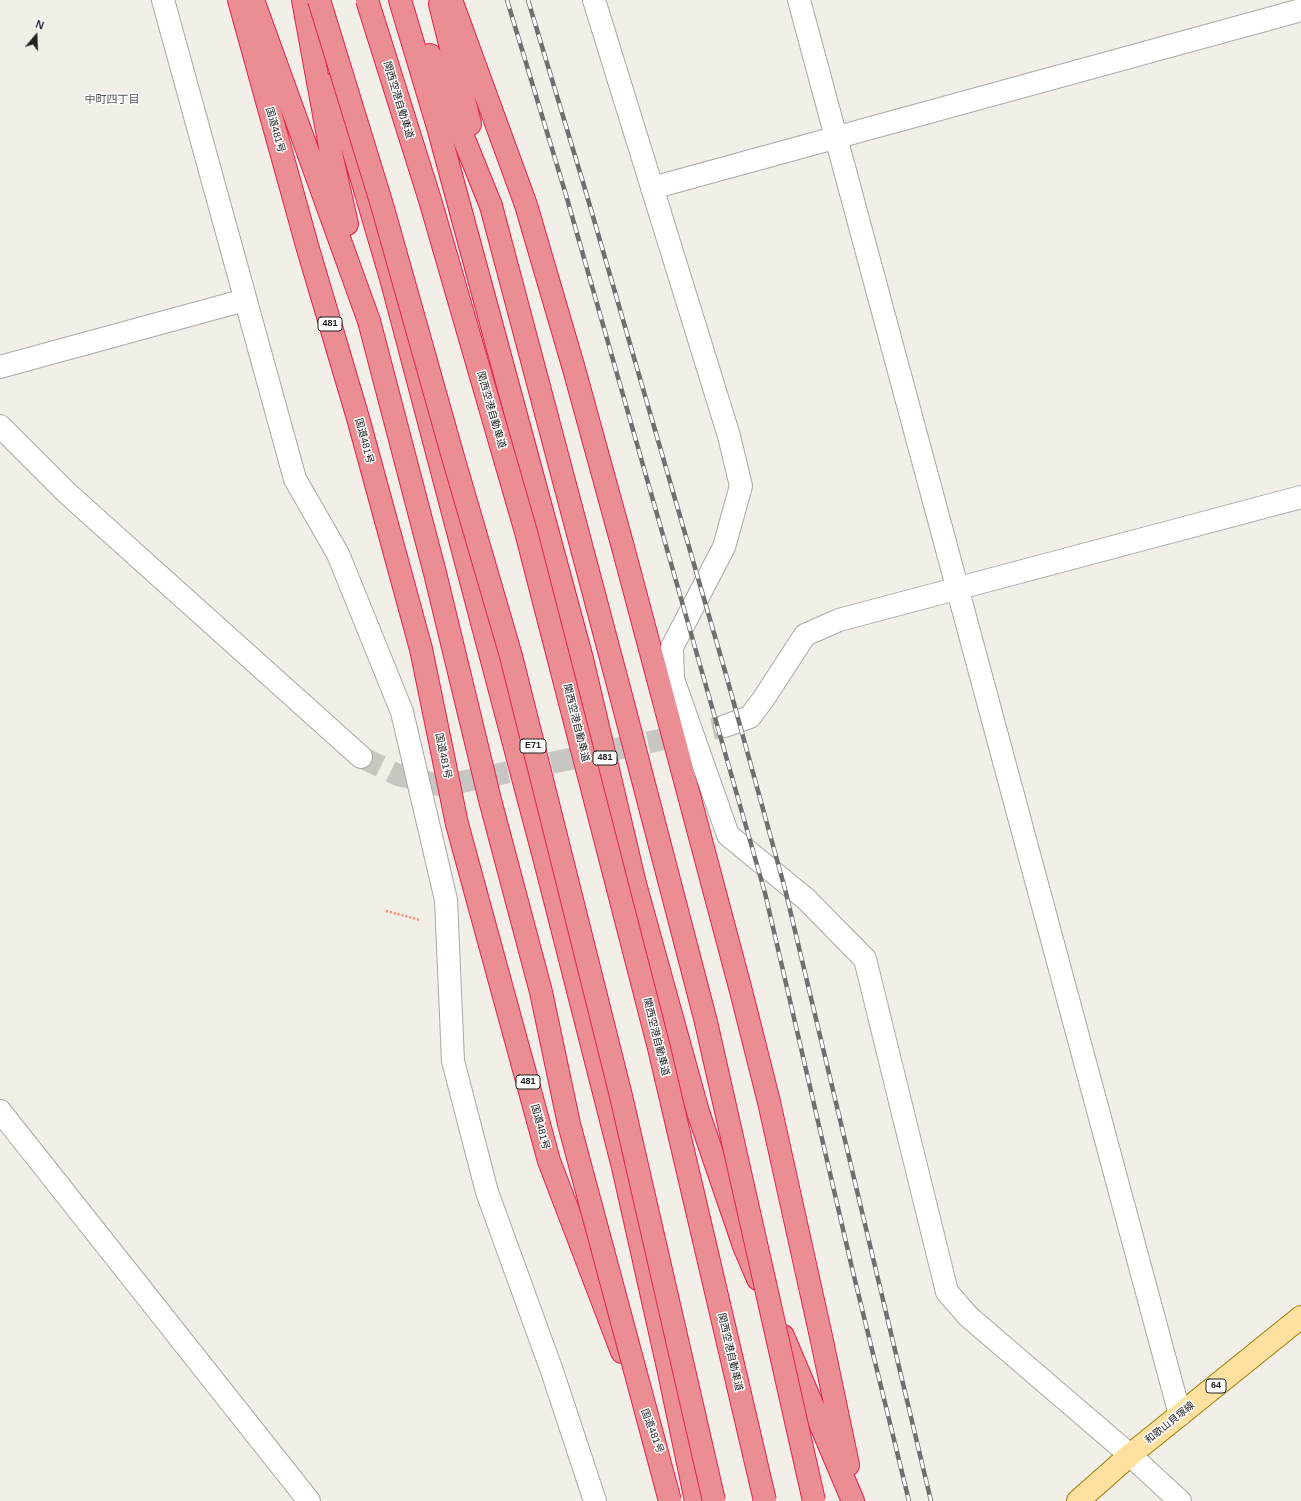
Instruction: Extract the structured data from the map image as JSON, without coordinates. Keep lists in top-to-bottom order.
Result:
{
  "streets": {
    "highway": [
      "関西空港自動車道",
      "国道481号",
      "481",
      "E71"
    ],
    "main road": ["64", "和歌山貝塚線"]
  },
  "districts": ["中町四丁目"],
  "north": "top"
}
